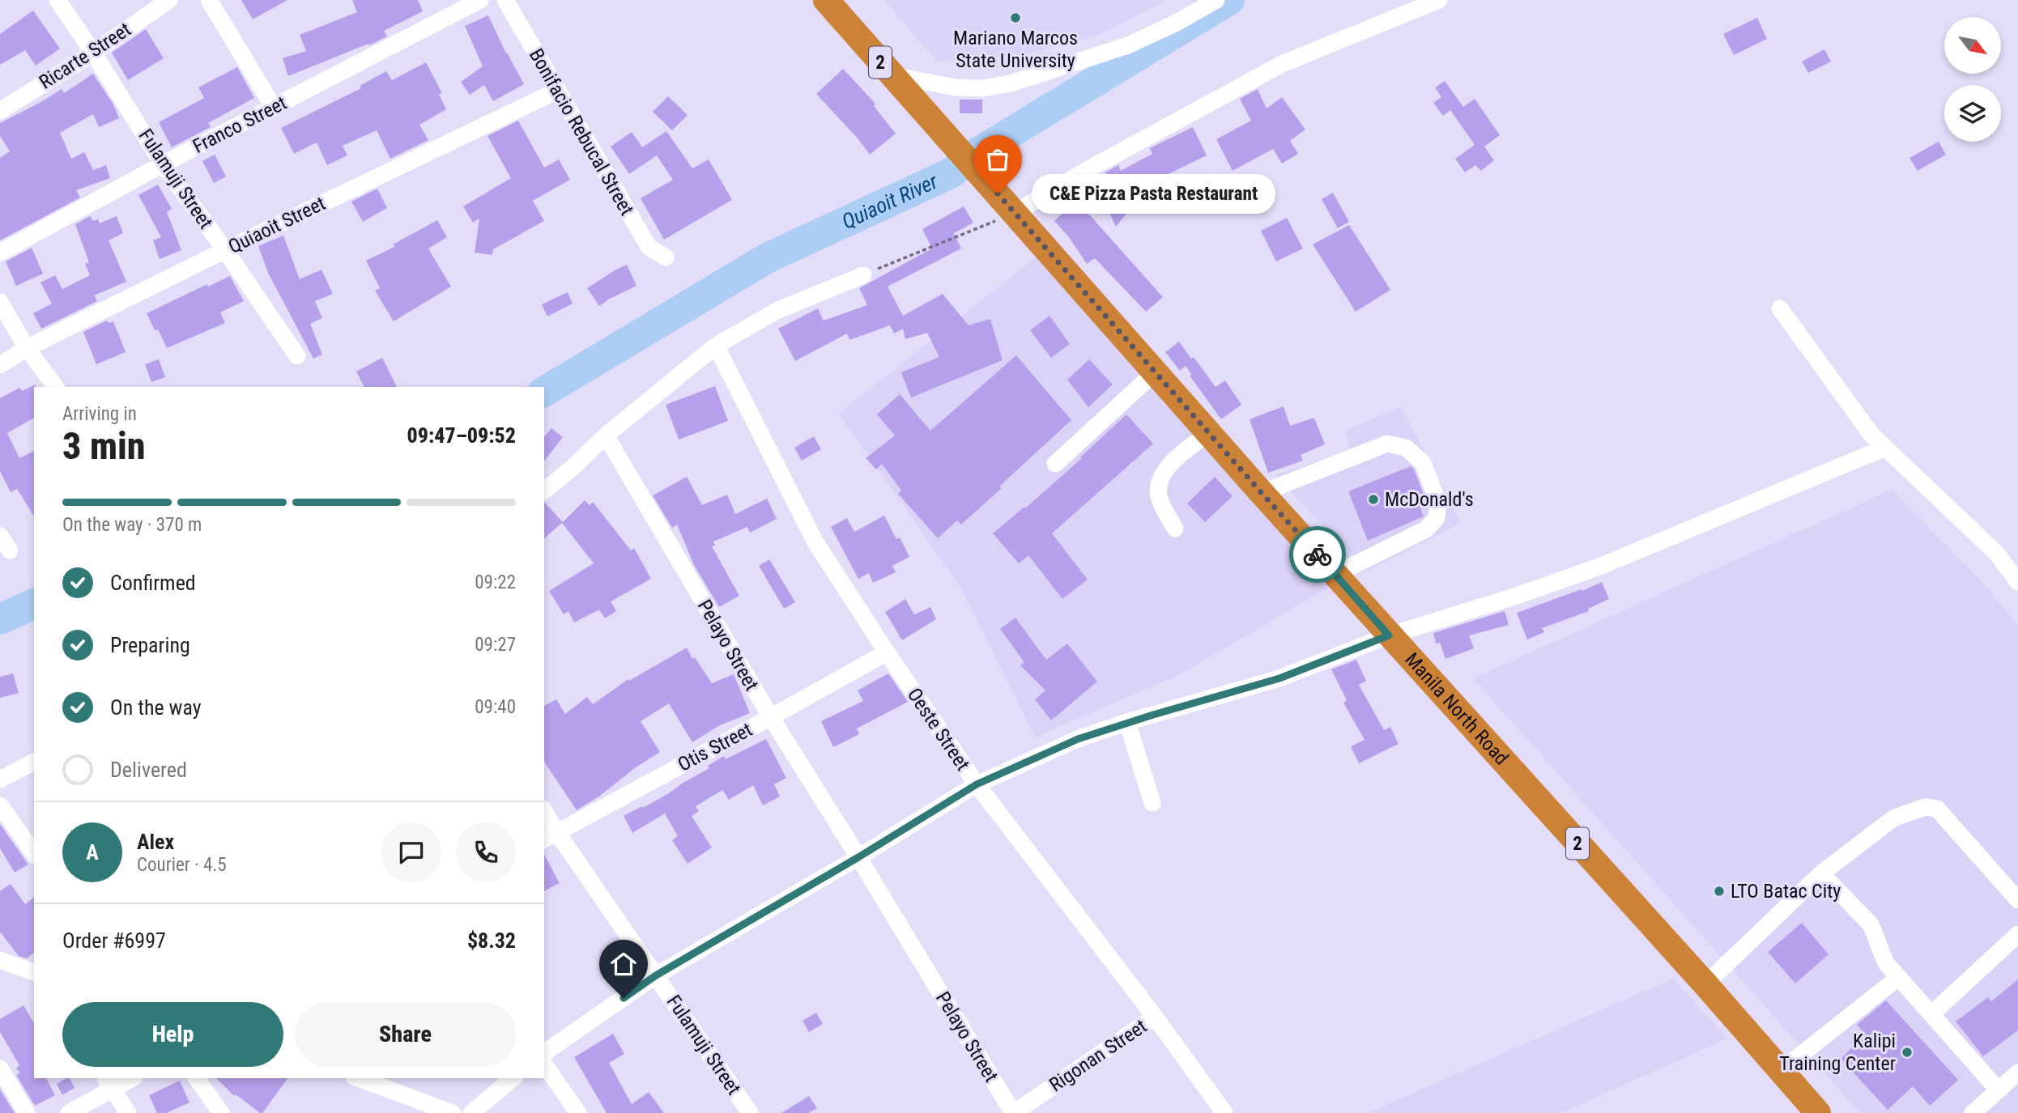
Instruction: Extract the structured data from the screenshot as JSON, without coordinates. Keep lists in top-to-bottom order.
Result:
{
  "streets": {
    "highway": ["2", "Manila North Road"],
    "street": [
      "Ricarte Street",
      "Franco Street",
      "Bonifacio Rebucal Street",
      "Fulamuji Street",
      "Quiaoit Street",
      "Pelayo Street",
      "Oeste Street",
      "Otis Street",
      "Rigonan Street"
    ]
  },
  "crossings": [
    ["Ricarte Street", "Fulamuji Street"],
    ["Franco Street", "Fulamuji Street"],
    ["Bonifacio Rebucal Street", "Quiaoit Street"],
    ["Fulamuji Street", "Quiaoit Street"],
    ["Fulamuji Street", "Otis Street"],
    ["Pelayo Street", "Otis Street"],
    ["Pelayo Street", "Rigonan Street"],
    ["Oeste Street", "Otis Street"],
    ["Oeste Street", "Rigonan Street"]
  ],
  "water": ["Quiaoit River"],
  "places": [
    "Mariano Marcos State University",
    "C&E Pizza Pasta Restaurant",
    "McDonald's",
    "LTO Batac City",
    "Kalipi Training Center"
  ],
  "north": "bottom right",
  "page": {
    "bubble": "C&E Pizza Pasta Restaurant",
    "heading": ["3 min", "Arriving in", "09:47–09:52"],
    "panel": [
      "Alex",
      "Courier · 4.5",
      "Order #6997",
      "$8.32"
    ],
    "bar": "On the way · 370 m",
    "list": [
      ["Confirmed", "09:22"],
      ["Preparing", "09:27"],
      ["On the way", "09:40"],
      "Delivered"
    ],
    "round": "A",
    "buttons": ["Help", "Share"]
  }
}
